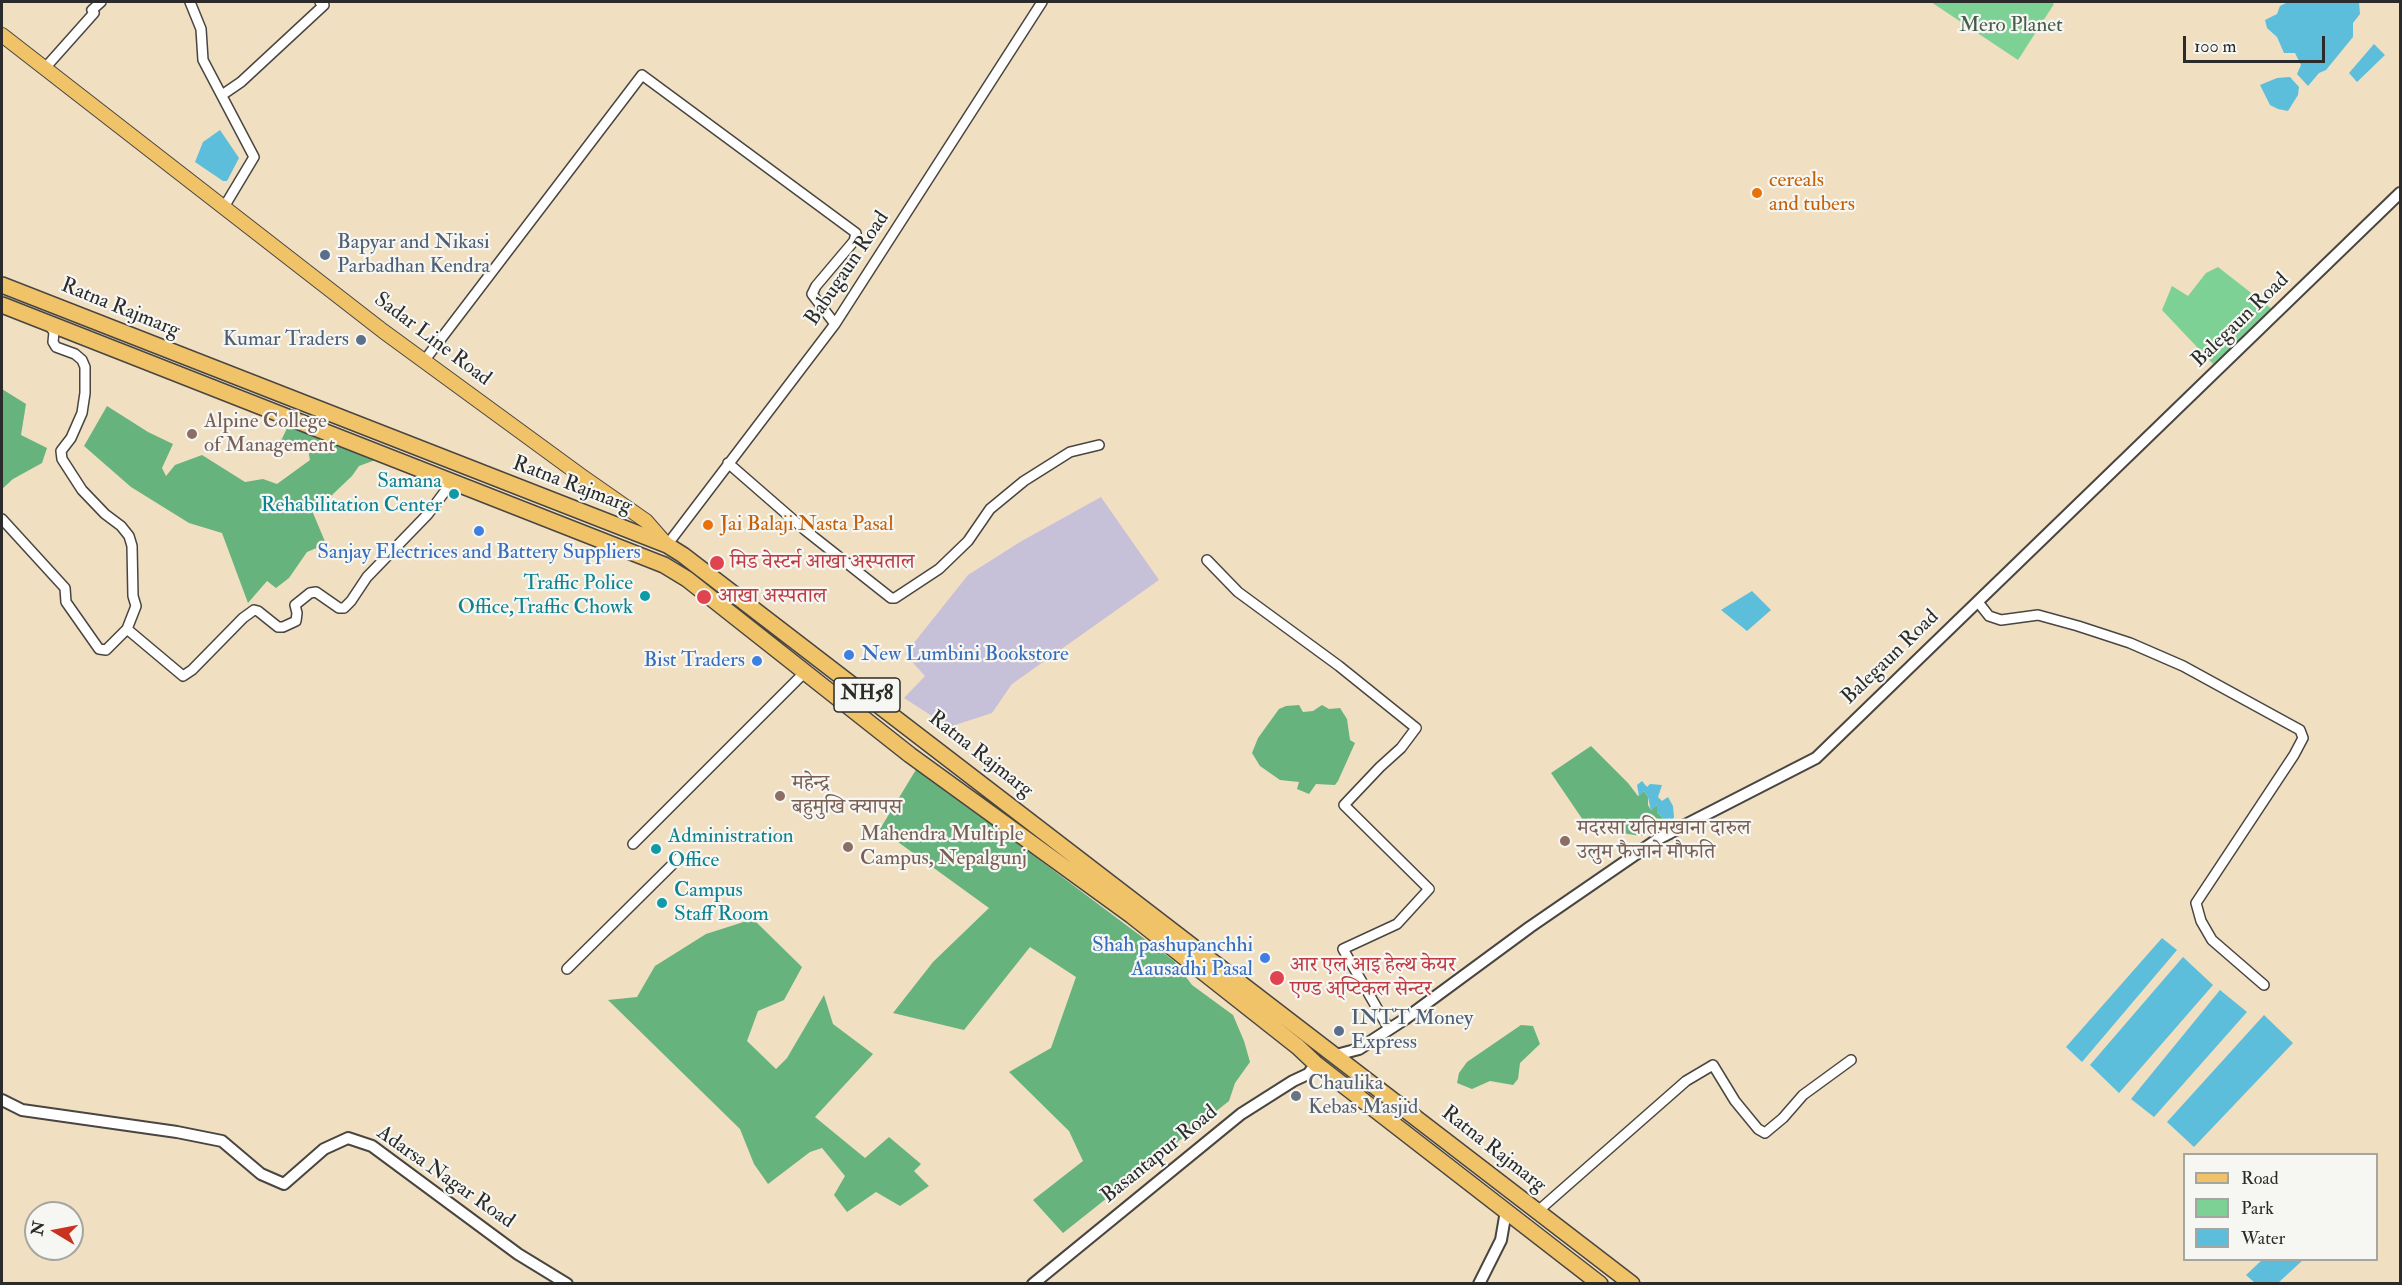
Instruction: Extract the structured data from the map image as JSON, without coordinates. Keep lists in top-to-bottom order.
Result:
{
  "streets": {
    "highway": ["Ratna Rajmarg", "NH58"],
    "main road": ["Sadar Line Road"],
    "street": [
      "Babugaun Road",
      "Balegaun Road",
      "Basantapur Road",
      "Adarsa Nagar Road"
    ]
  },
  "crossings": [
    ["Babugaun Road", "Ratna Rajmarg"],
    ["Babugaun Road", "Sadar Line Road"],
    ["Ratna Rajmarg", "Balegaun Road"],
    ["Ratna Rajmarg", "Sadar Line Road"],
    ["Ratna Rajmarg", "Basantapur Road"]
  ],
  "parks": ["Mero Planet"],
  "places": [
    "cereals and tubers",
    "Bapyar and Nikasi Parbadhan Kendra",
    "Kumar Traders",
    "Alpine College of Management",
    "Samana Rehabilitation Center",
    "Jai Balaji Nasta Pasal",
    "Sanjay Electrices and Battery Suppliers",
    "मिड वेस्टर्न आखा अस्पताल",
    "Traffic Police Office,Traffic Chowk",
    "आखा अस्पताल",
    "New Lumbini Bookstore",
    "Bist Traders",
    "महेन्द्र बहुमुखि क्यापस",
    "मदरसा यतिमखाना दारुल उलुम फैजाने माैफति",
    "Mahendra Multiple Campus, Nepalgunj",
    "Administration Office",
    "Campus Staff Room",
    "Shah pashupanchhi Aausadhi Pasal",
    "आर एल आइ हेल्थ केयर एण्ड अ्प्टिकल सेन्टर",
    "INTT Money Express",
    "Chaulika Kebas Masjid"
  ],
  "legend": ["Road", "Park", "Water"],
  "scale_bar": "100 m",
  "north": "left"
}
